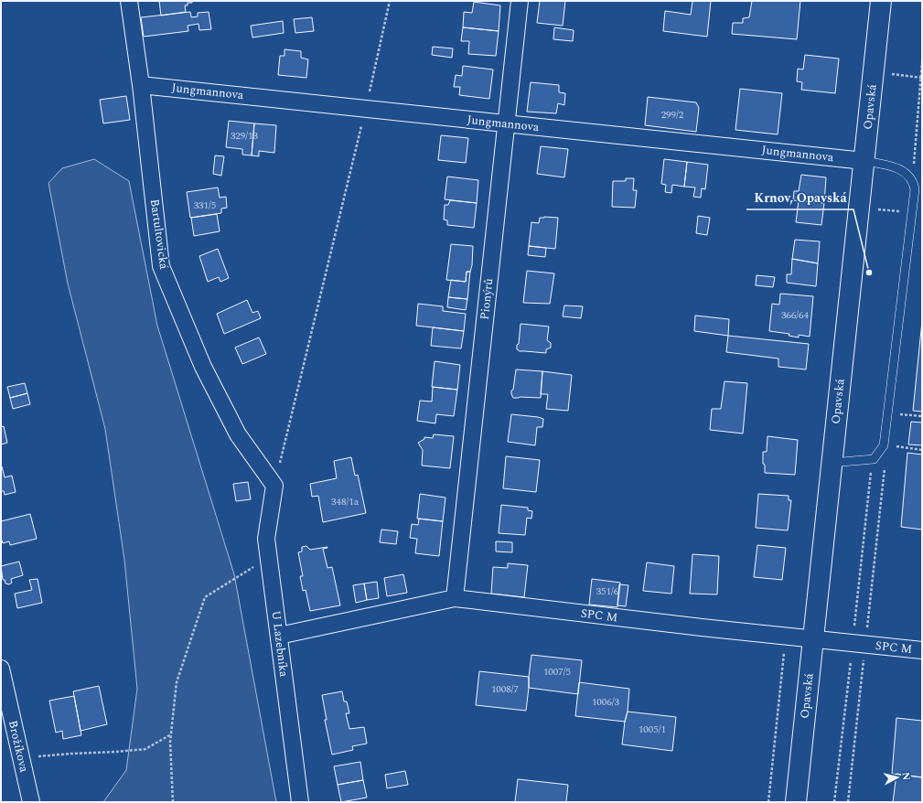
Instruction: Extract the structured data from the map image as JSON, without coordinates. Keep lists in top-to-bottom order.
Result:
{
  "streets": {
    "main road": ["Opavská"],
    "street": [
      "Jungmannova",
      "Bartultovická",
      "Pionýrů",
      "SPC M",
      "U Lazebníka",
      "Brožíkova"
    ]
  },
  "crossings": [
    ["Jungmannova", "Opavská"],
    ["Jungmannova", "Bartultovická"],
    ["Jungmannova", "Pionýrů"],
    ["Opavská", "SPC M"],
    ["Bartultovická", "U Lazebníka"],
    ["Pionýrů", "SPC M"],
    ["SPC M", "U Lazebníka"]
  ],
  "places": ["Krnov, Opavská"],
  "house_numbers": [
    "299/2",
    "329/13",
    "331/5",
    "366/64",
    "348/1a",
    "351/6",
    "1007/5",
    "1008/7",
    "1006/3",
    "1005/1"
  ],
  "north": "right"
}
